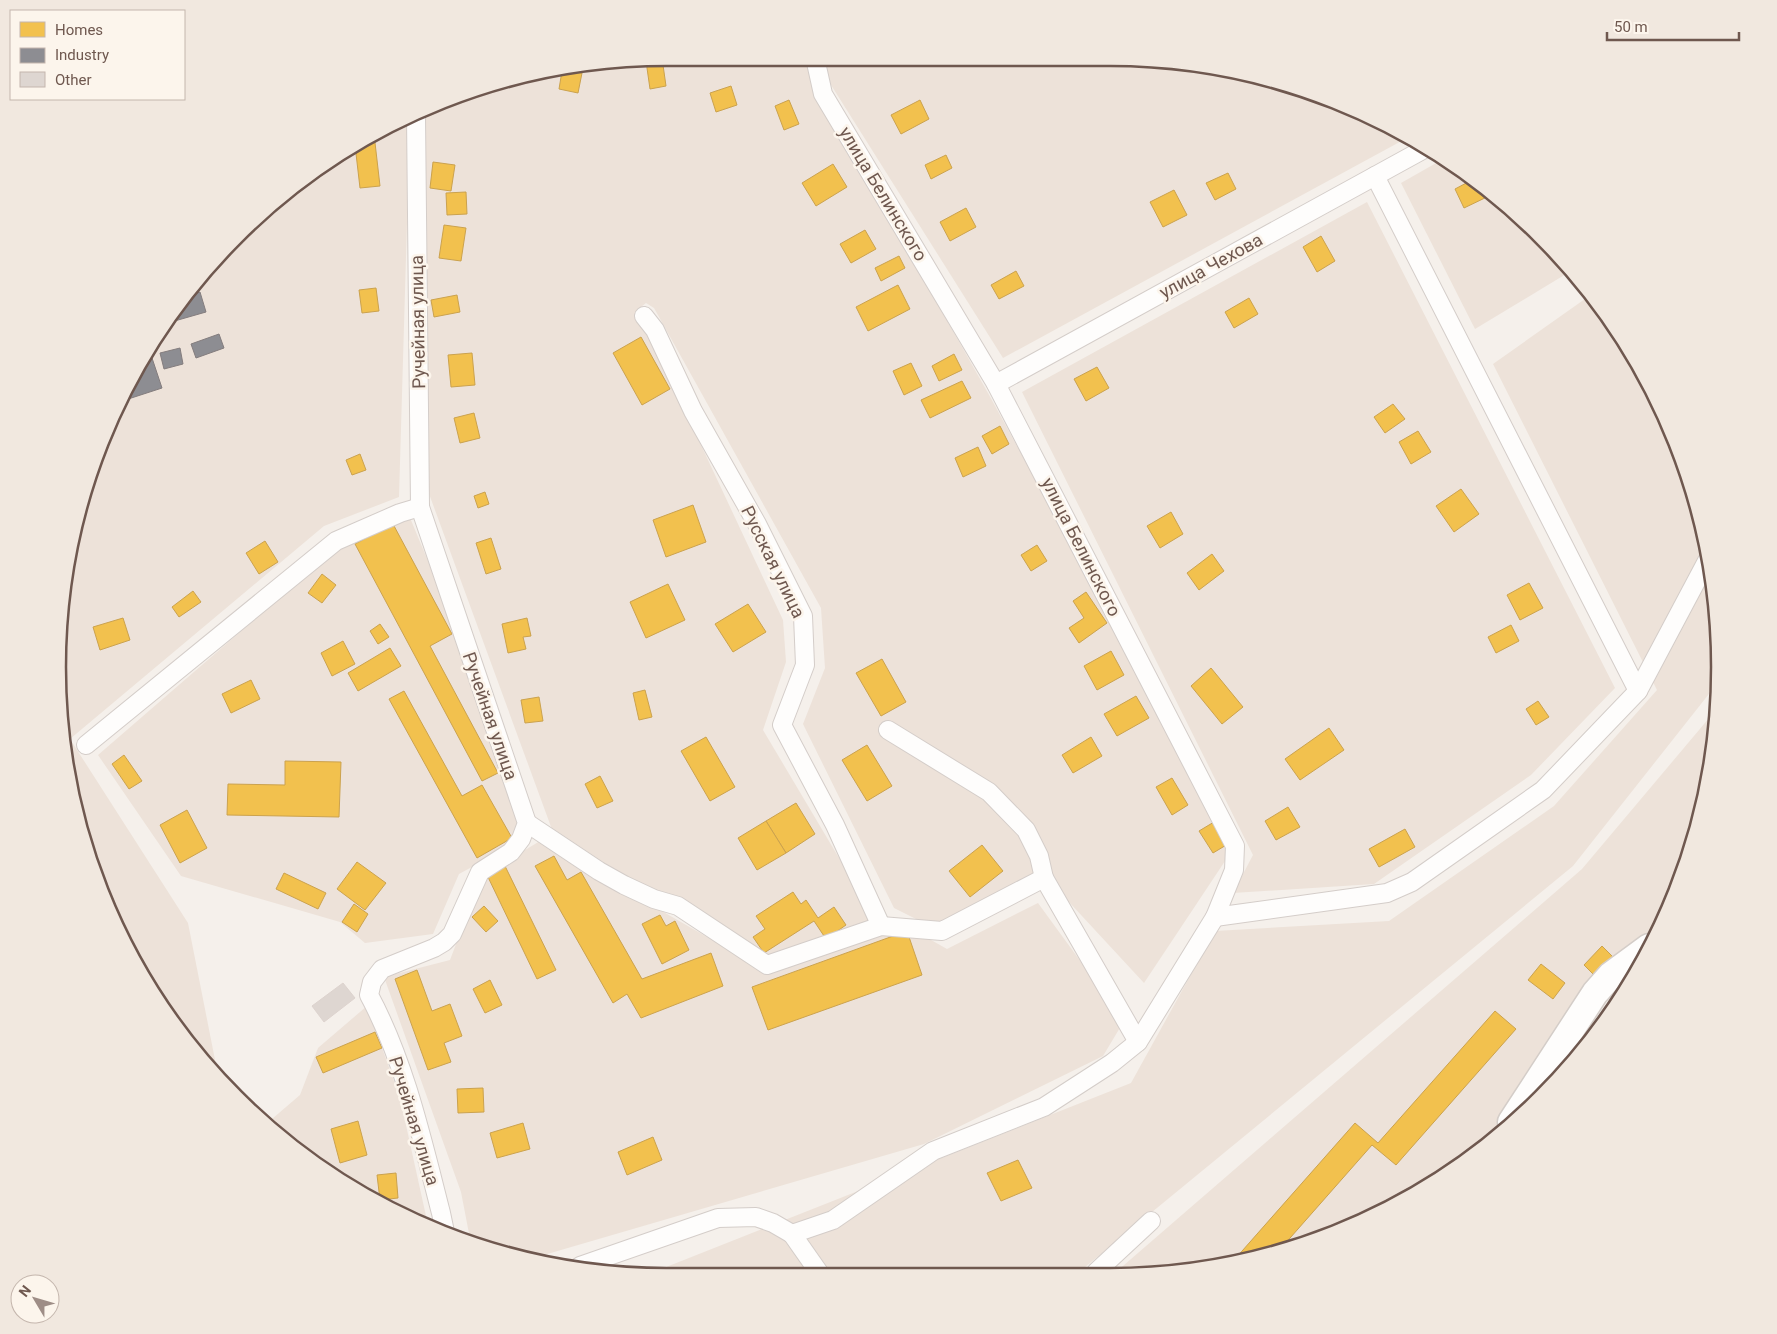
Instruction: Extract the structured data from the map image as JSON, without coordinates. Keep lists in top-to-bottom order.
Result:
{
  "streets": {
    "street": [
      "улица Белинского",
      "улица Чехова",
      "Ручейная улица",
      "Русская улица"
    ]
  },
  "crossings": [
    ["улица Белинского", "улица Чехова"]
  ],
  "legend": ["Homes", "Industry", "Other"],
  "scale_bar": "50 m",
  "north": "top left"
}
